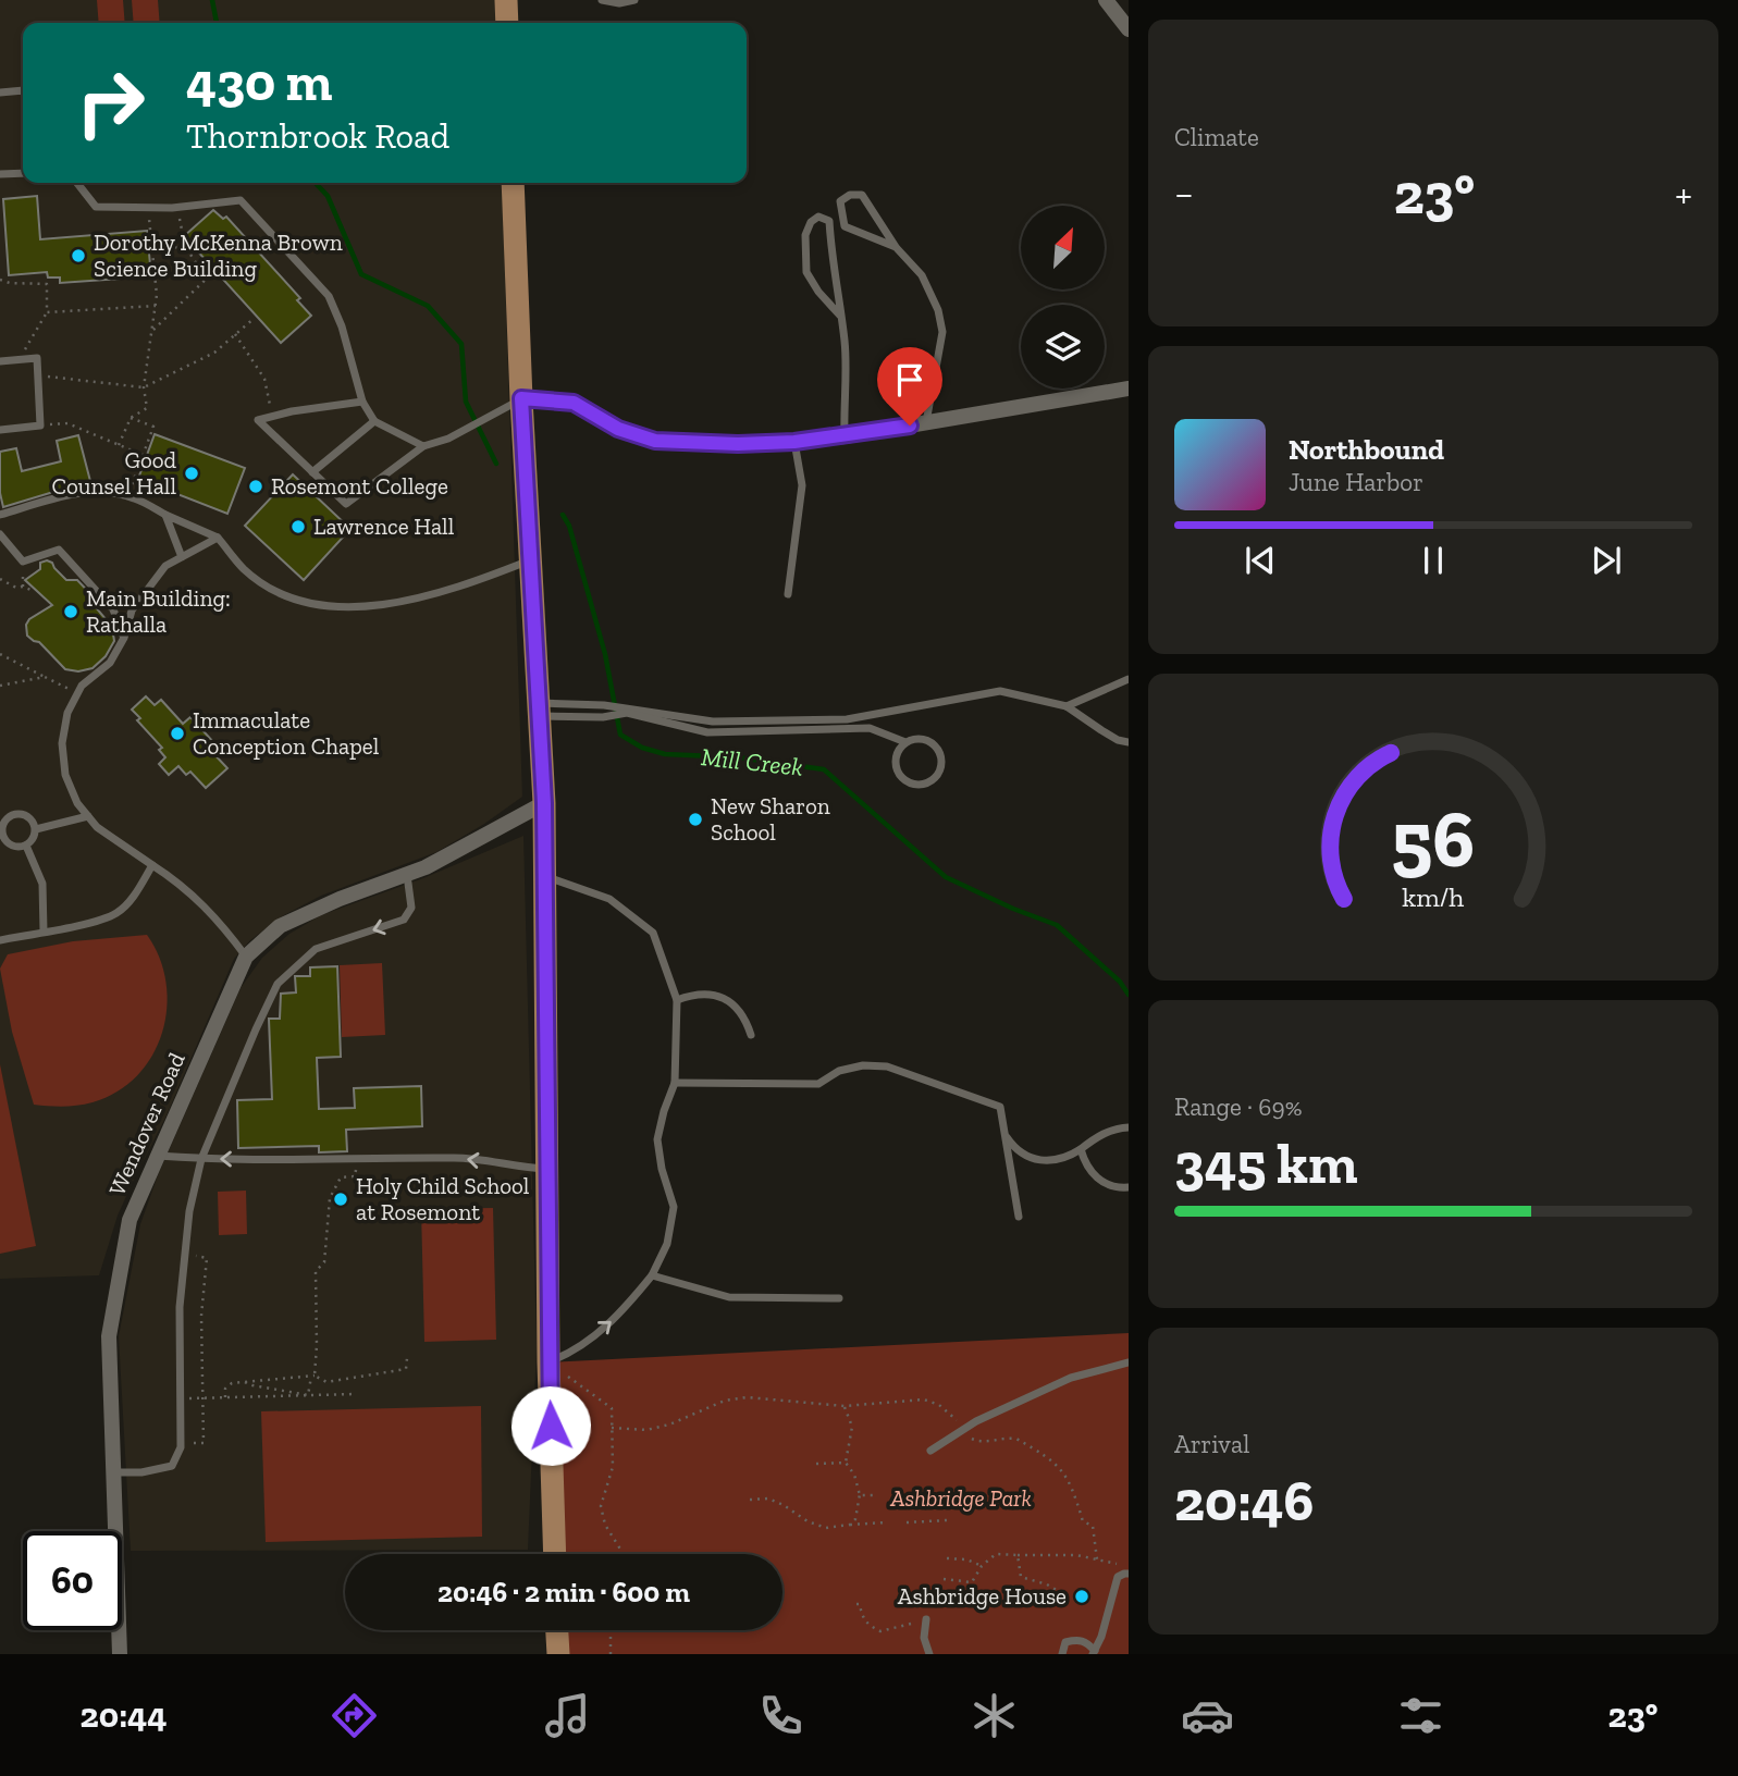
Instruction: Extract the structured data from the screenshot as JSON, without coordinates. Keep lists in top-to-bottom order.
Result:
{
  "streets": {
    "street": ["Wendover Road"]
  },
  "water": ["Mill Creek"],
  "parks": ["Ashbridge Park"],
  "places": [
    "Dorothy McKenna Brown Science Building",
    "Good Counsel Hall",
    "Rosemont College",
    "Lawrence Hall",
    "Main Building: Rathalla",
    "Immaculate Conception Chapel",
    "New Sharon School",
    "Holy Child School at Rosemont",
    "Ashbridge House"
  ],
  "north": "top right",
  "page": {
    "tile": [
      "Climate",
      ["Range · 69%", "345 km"],
      ["Arrival", "20:46"]
    ],
    "turn": ["430 m", "Thornbrook Road"],
    "heat": ["−", "23°", "+"],
    "song": ["Northbound", "June Harbor"],
    "limit": "60",
    "trip": "20:46 · 2 min · 600 m",
    "tabs": ["20:44", "23°"],
    "gauge": ["56", "km/h"]
  }
}
